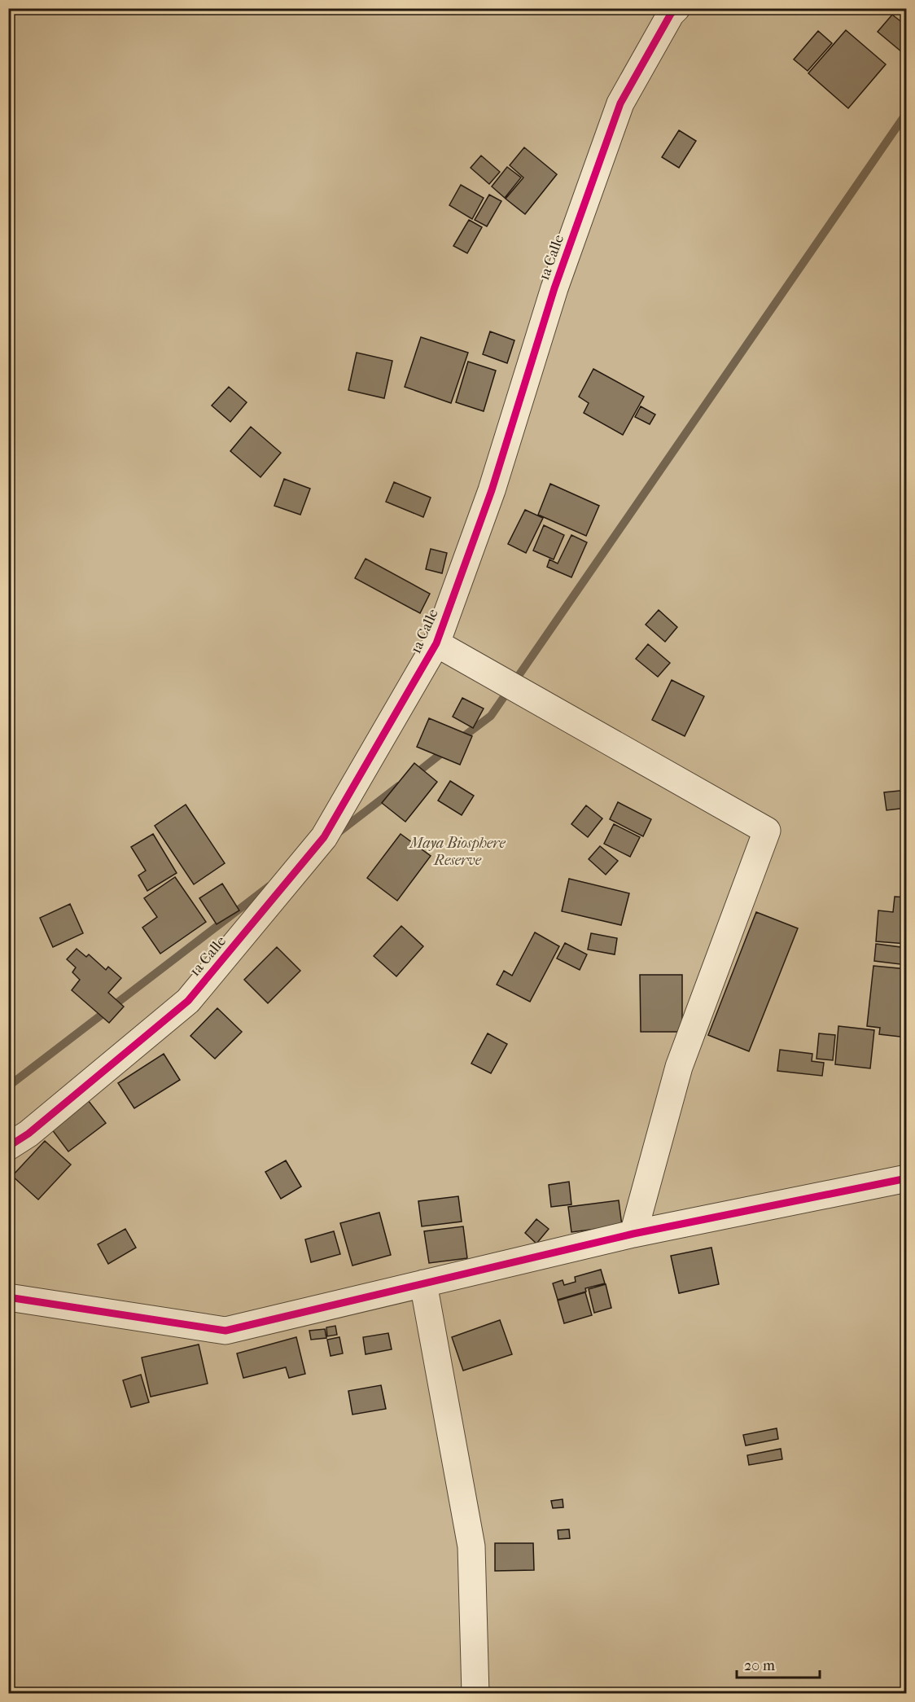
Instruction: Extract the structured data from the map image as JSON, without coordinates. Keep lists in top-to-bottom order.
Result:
{
  "streets": {
    "street": ["1a Calle"]
  },
  "parks": ["Maya Biosphere Reserve"],
  "scale_bar": "20 m"
}
